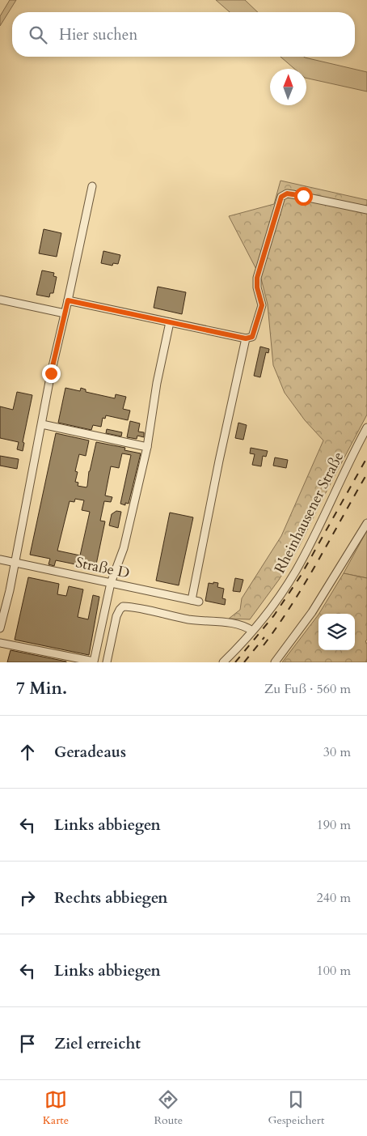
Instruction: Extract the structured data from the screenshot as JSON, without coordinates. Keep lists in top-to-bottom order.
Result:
{
  "streets": {
    "street": ["Rheinhausener Straße", "Straße D"]
  },
  "north": "top",
  "page": {
    "search": "Hier suchen",
    "heading": ["7 Min.", "Zu Fuß · 560 m"],
    "list": [
      ["Geradeaus", "30 m"],
      ["Links abbiegen", "190 m"],
      ["Rechts abbiegen", "240 m"],
      ["Links abbiegen", "100 m"],
      "Ziel erreicht"
    ],
    "nav": ["Karte", "Route", "Gespeichert"]
  }
}
